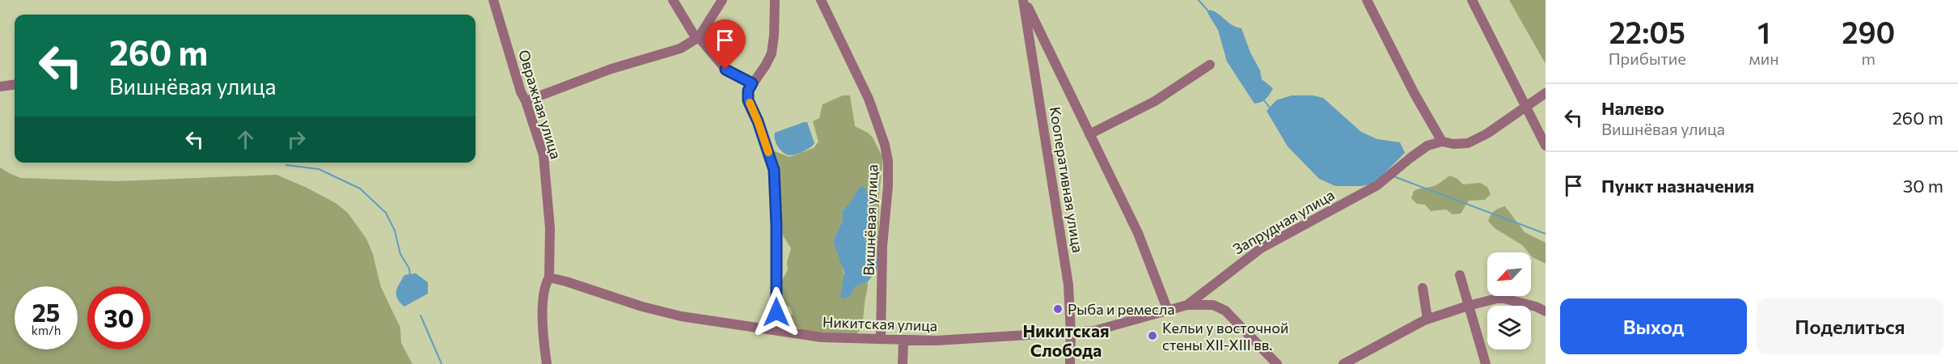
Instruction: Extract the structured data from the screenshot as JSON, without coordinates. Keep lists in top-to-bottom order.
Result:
{
  "streets": {
    "street": [
      "Овражная улица",
      "Кооперативная улица",
      "Вишнёвая улица",
      "Запрудная улица",
      "Никитская улица"
    ]
  },
  "crossings": [
    ["Овражная улица", "Никитская улица"],
    ["Кооперативная улица", "Запрудная улица"],
    ["Кооперативная улица", "Никитская улица"],
    ["Вишнёвая улица", "Никитская улица"],
    ["Запрудная улица", "Никитская улица"]
  ],
  "districts": ["Никитская Слобода"],
  "places": ["Рыба и ремесла", "Кельи у восточной стены XII-XIII вв."],
  "north": "bottom left",
  "page": {
    "eta": [
      "22:05",
      "Прибытие",
      "1",
      "мин",
      "290",
      "m"
    ],
    "turn": ["260 m", "Вишнёвая улица"],
    "list": [
      {
        "name": "Налево",
        "note": "Вишнёвая улица",
        "value": "260 m"
      },
      {
        "name": "Пункт назначения",
        "value": "30 m"
      }
    ],
    "speed": "25 km/h",
    "limit": "30",
    "buttons": ["Выход", "Поделиться"]
  }
}
